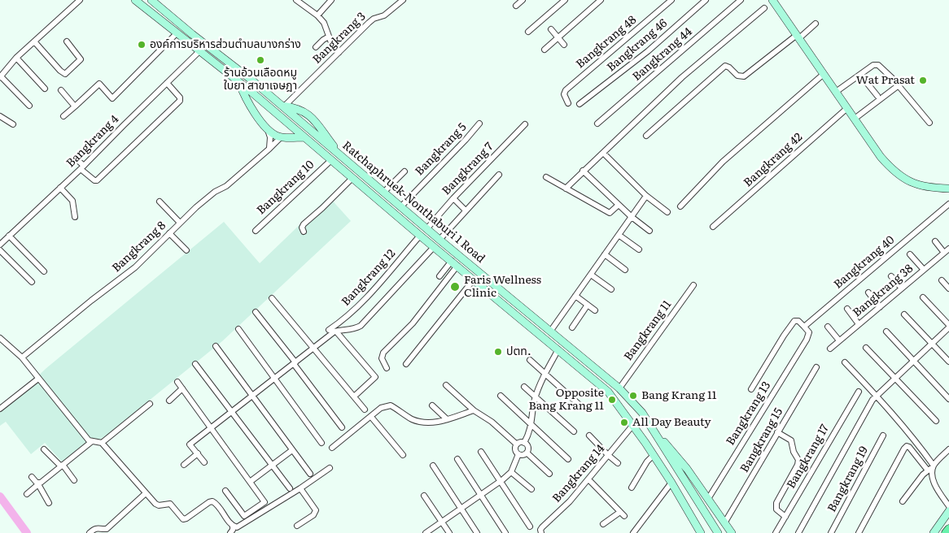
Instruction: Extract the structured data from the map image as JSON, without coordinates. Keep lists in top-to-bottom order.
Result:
{
  "streets": {
    "main road": ["Ratchaphruek-Nonthaburi 1 Road"],
    "street": [
      "Bangkrang 3",
      "Bangkrang 48",
      "Bangkrang 46",
      "Bangkrang 44",
      "Bangkrang 4",
      "Bangkrang 5",
      "Bangkrang 42",
      "Bangkrang 7",
      "Bangkrang 10",
      "Bangkrang 8",
      "Bangkrang 40",
      "Bangkrang 12",
      "Bangkrang 38",
      "Bangkrang 11",
      "Bangkrang 13",
      "Bangkrang 15",
      "Bangkrang 17",
      "Bangkrang 14",
      "Bangkrang 19"
    ]
  },
  "crossings": [
    ["Bangkrang 3", "Ratchaphruek-Nonthaburi 1 Road"],
    ["Bangkrang 4", "Ratchaphruek-Nonthaburi 1 Road"],
    ["Bangkrang 5", "Ratchaphruek-Nonthaburi 1 Road"],
    ["Bangkrang 7", "Ratchaphruek-Nonthaburi 1 Road"],
    ["Bangkrang 10", "Ratchaphruek-Nonthaburi 1 Road"],
    ["Ratchaphruek-Nonthaburi 1 Road", "Bangkrang 12"],
    ["Ratchaphruek-Nonthaburi 1 Road", "Bangkrang 11"],
    ["Ratchaphruek-Nonthaburi 1 Road", "Bangkrang 14"],
    ["Bangkrang 40", "Bangkrang 13"]
  ],
  "places": [
    "องค์การบริหารส่วนตำบลบางกร่าง",
    "ร้านอ้วนเลือดหมู ใบยา สาขาเจษฎา",
    "Wat Prasat",
    "Faris Wellness Clinic",
    "ปตท.",
    "Bang Krang 11",
    "Opposite Bang Krang 11",
    "All Day Beauty"
  ]
}
